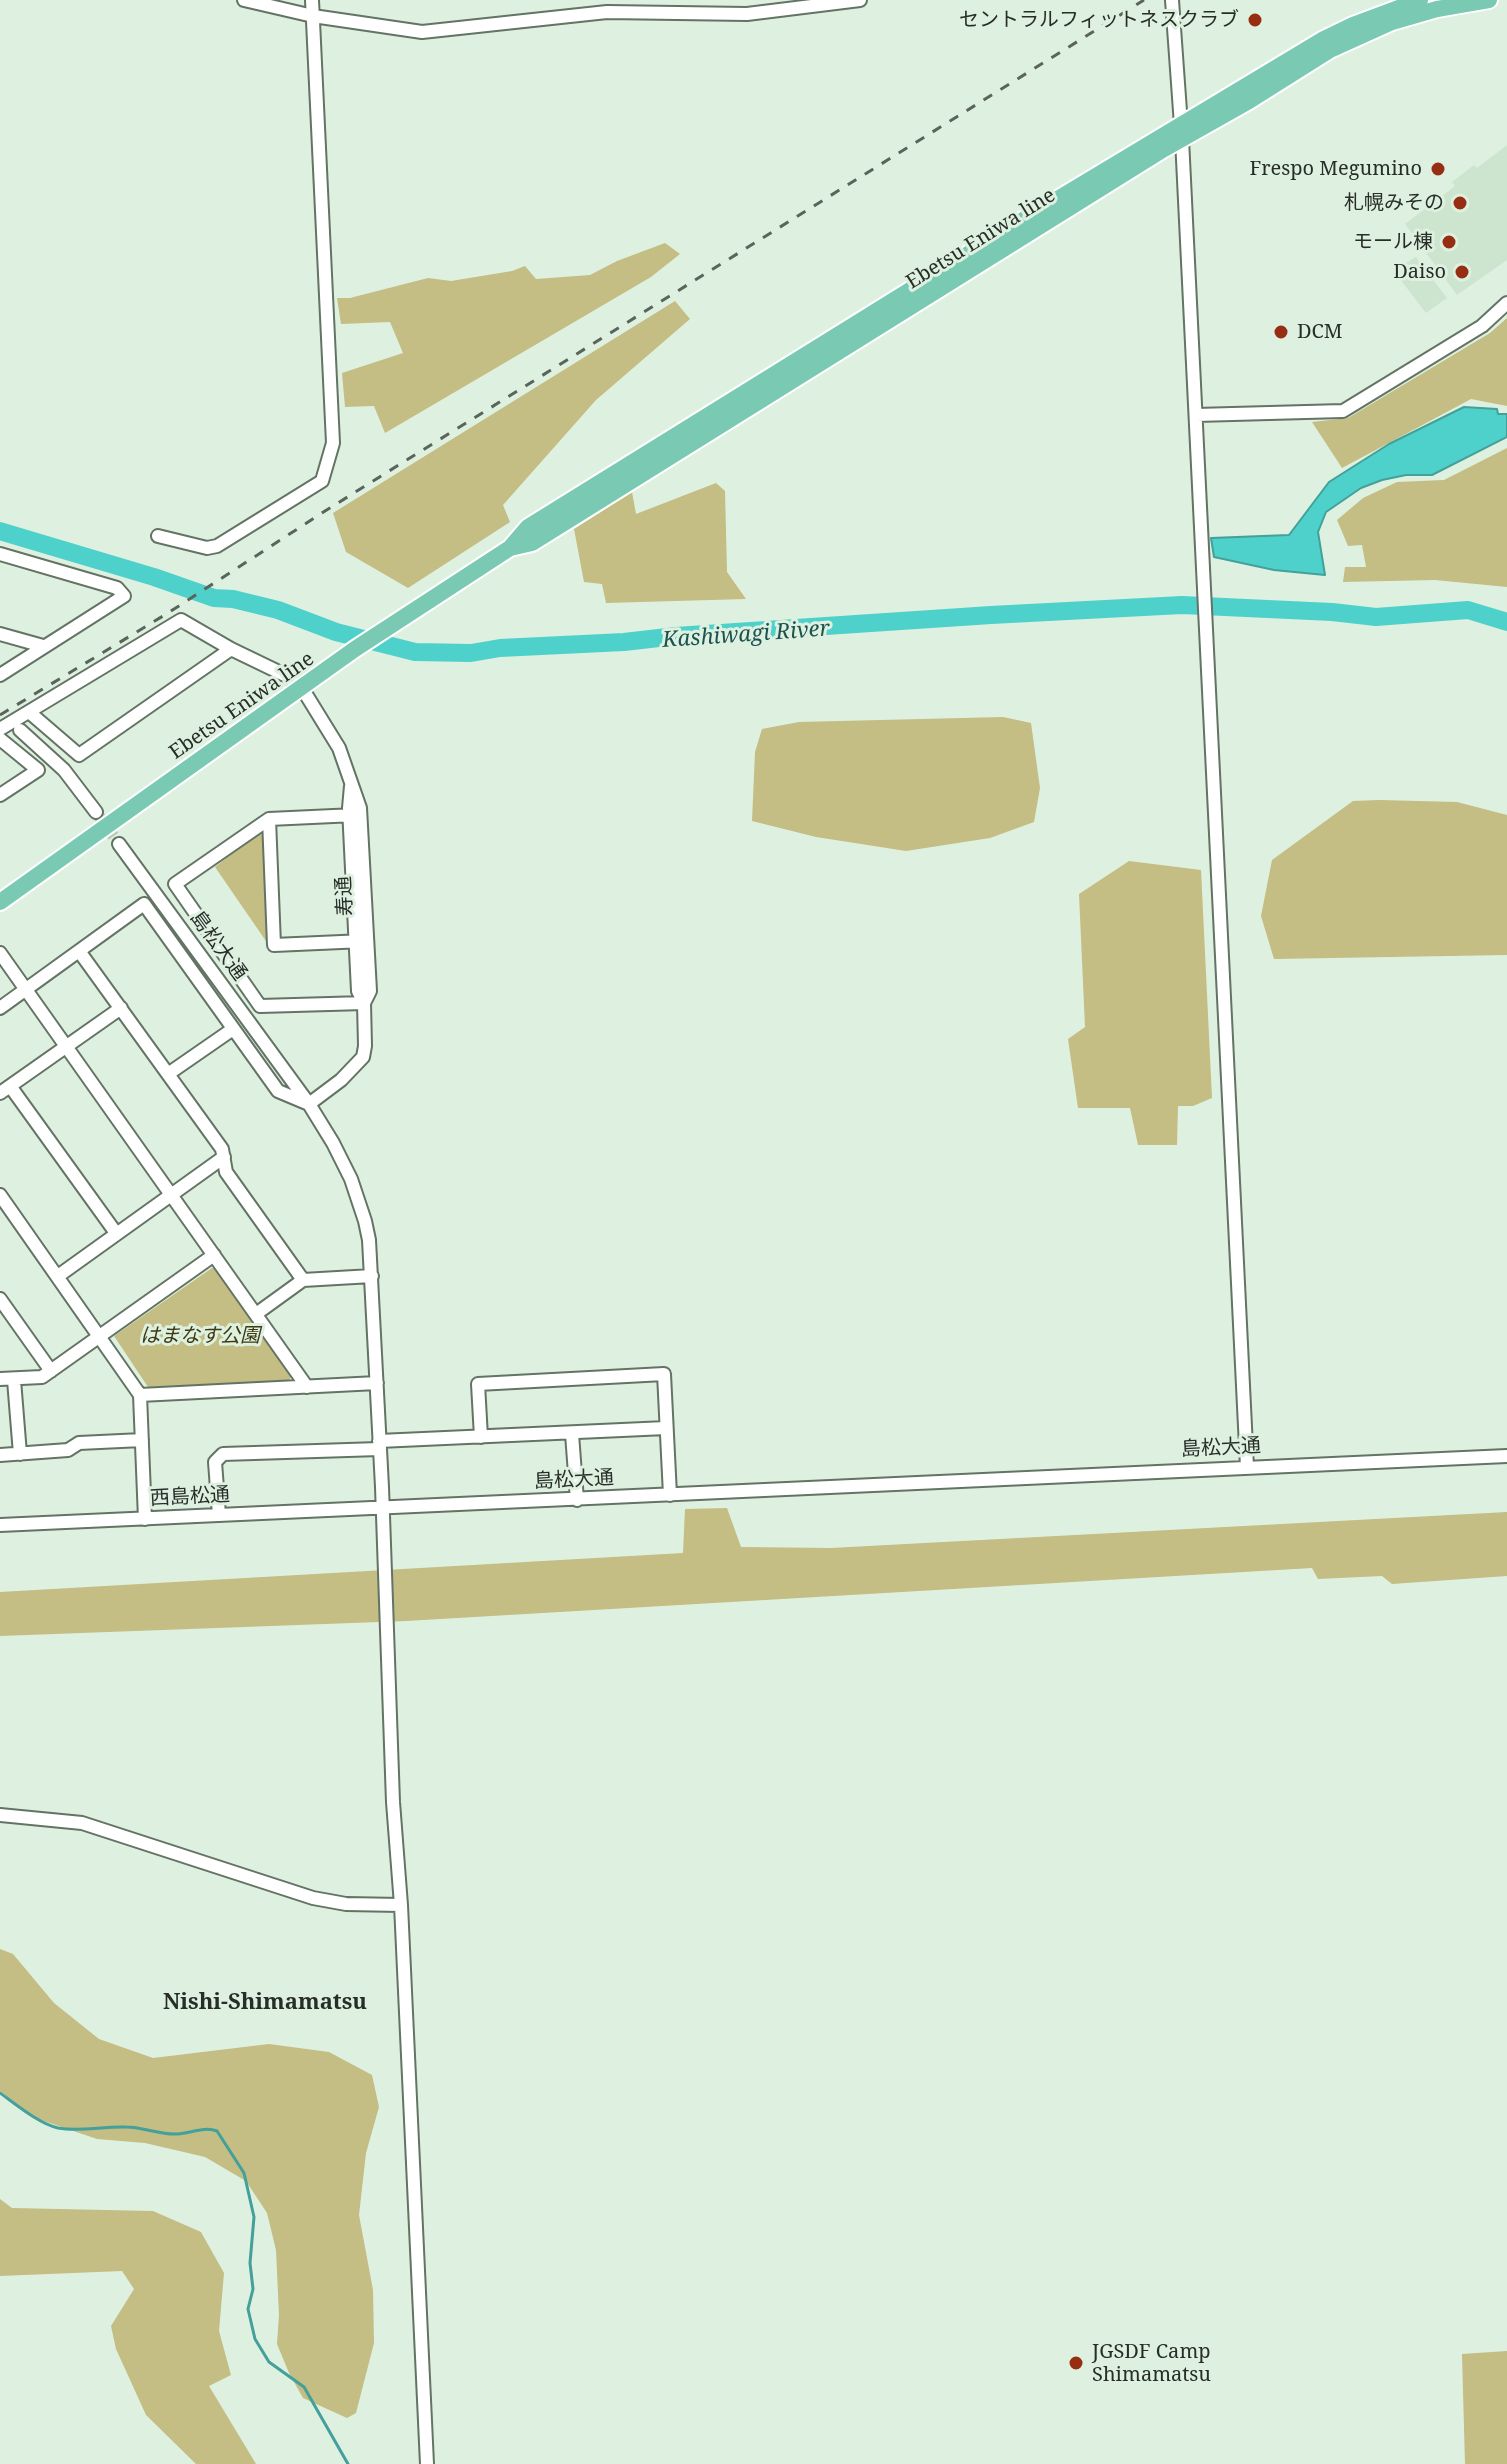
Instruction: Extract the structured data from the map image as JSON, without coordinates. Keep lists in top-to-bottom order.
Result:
{
  "streets": {
    "main road": ["Ebetsu Eniwa line"],
    "street": ["寿通", "島松大通", "西島松通"]
  },
  "crossings": [
    ["Ebetsu Eniwa line", "寿通"],
    ["寿通", "島松大通"],
    ["島松大通", "西島松通"]
  ],
  "districts": ["Nishi-Shimamatsu"],
  "water": ["Kashiwagi River"],
  "parks": ["はまなす公園"],
  "places": [
    "セントラルフィットネスクラブ",
    "Frespo Megumino",
    "札幌みその",
    "モール棟",
    "Daiso",
    "DCM",
    "JGSDF Camp Shimamatsu"
  ]
}
